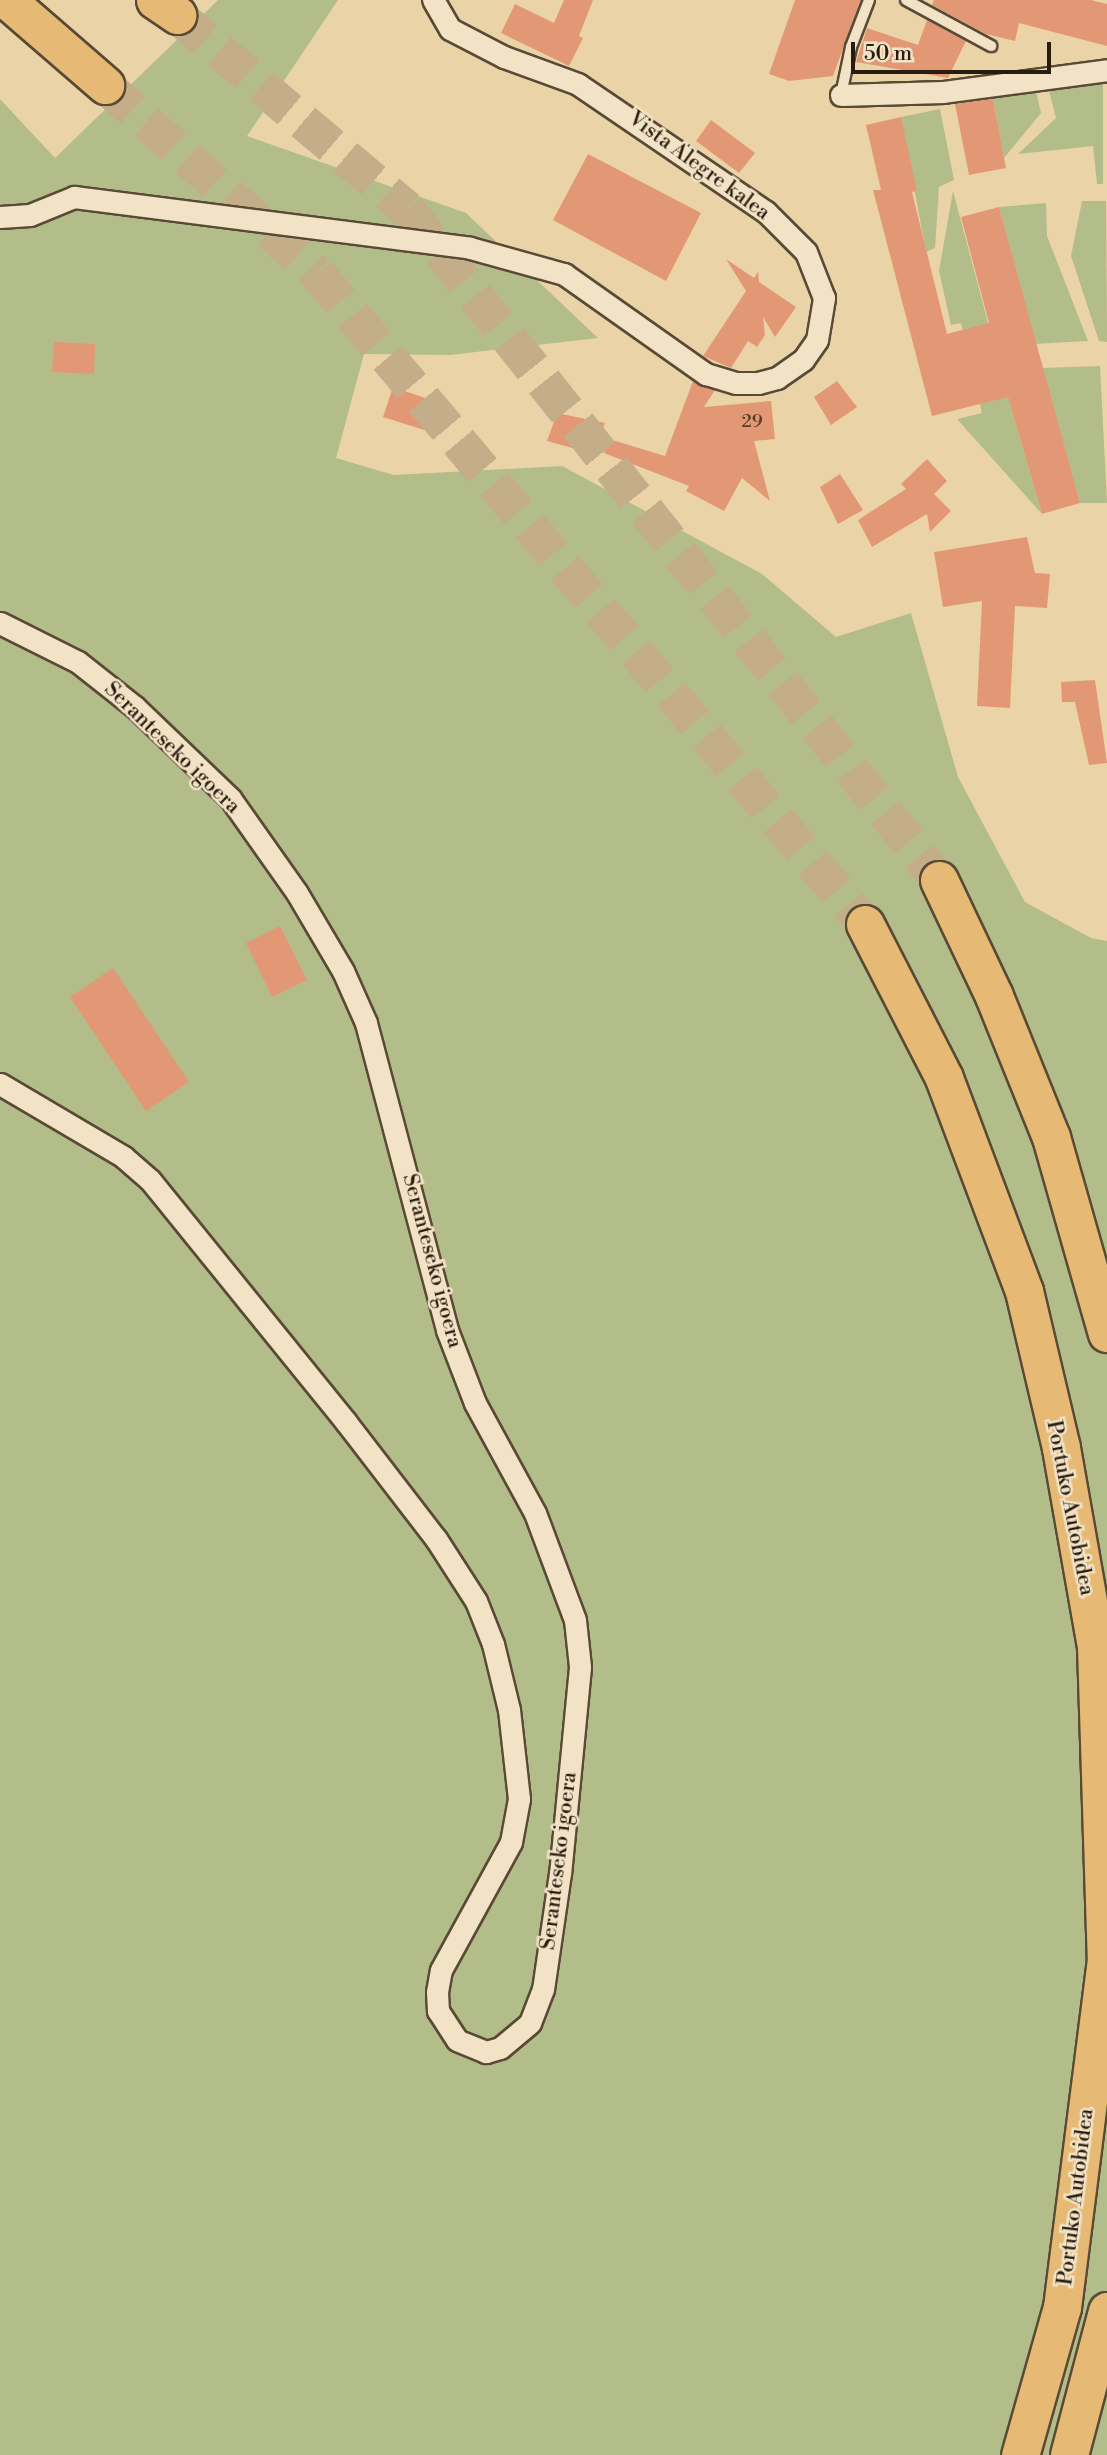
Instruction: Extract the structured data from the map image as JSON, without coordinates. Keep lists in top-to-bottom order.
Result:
{
  "streets": {
    "highway": ["Portuko Autobidea"],
    "street": ["Vista Alegre kalea", "Seranteseko igoera"]
  },
  "house_numbers": ["29"],
  "scale_bar": "50 m"
}
